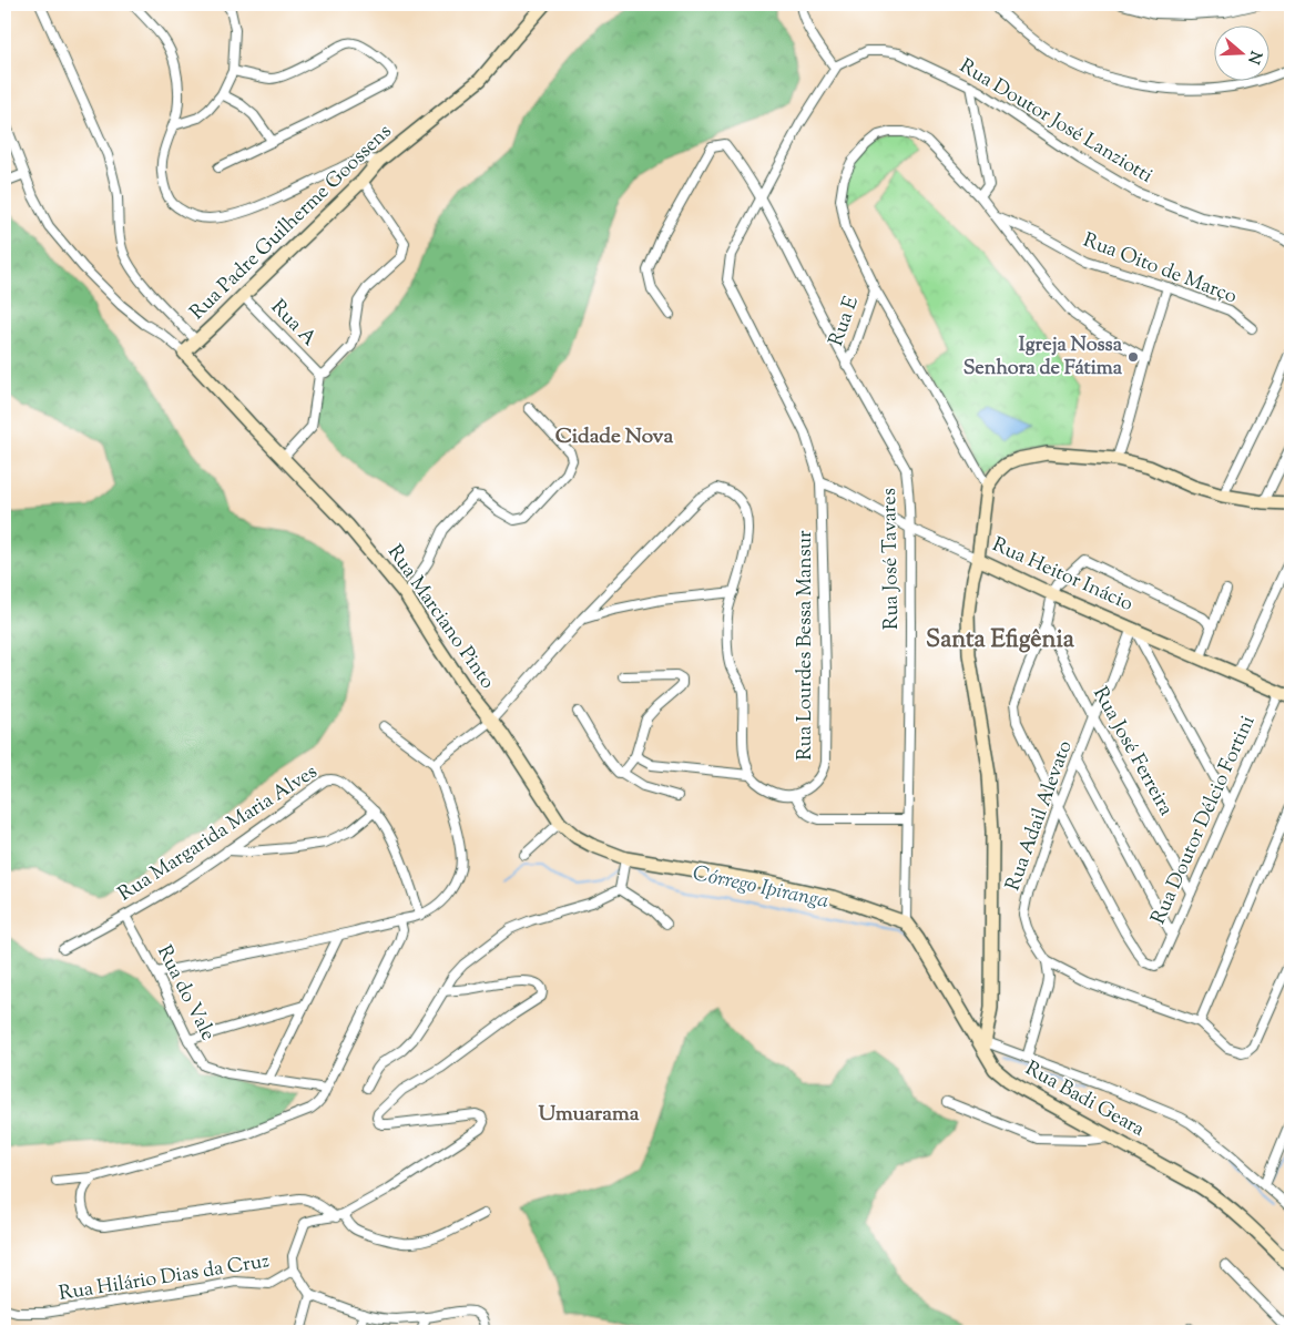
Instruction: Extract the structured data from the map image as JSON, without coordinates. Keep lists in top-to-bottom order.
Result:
{
  "streets": {
    "street": [
      "Rua Doutor José Lanziotti",
      "Rua Padre Guilherme Goossens",
      "Rua Oito de Março",
      "Rua E",
      "Rua A",
      "Rua José Tavares",
      "Rua Heitor Inácio",
      "Rua Marciano Pinto",
      "Rua Lourdes Bessa Mansur",
      "Rua José Ferreira",
      "Rua Adail Alevato",
      "Rua Doutor Délcio Fortini",
      "Rua Margarida Maria Alves",
      "Rua do Vale",
      "Rua Badi Geara",
      "Rua Hilário Dias da Cruz"
    ]
  },
  "crossings": [
    ["Rua Padre Guilherme Goossens", "Rua A"],
    ["Rua Padre Guilherme Goossens", "Rua Marciano Pinto"],
    ["Rua E", "Rua José Tavares"],
    ["Rua José Tavares", "Rua Heitor Inácio"],
    ["Rua José Tavares", "Rua Marciano Pinto"],
    ["Rua José Tavares", "Rua Badi Geara"],
    ["Rua Heitor Inácio", "Rua Lourdes Bessa Mansur"],
    ["Rua Heitor Inácio", "Rua Adail Alevato"],
    ["Rua Heitor Inácio", "Rua Doutor Délcio Fortini"],
    ["Rua Marciano Pinto", "Rua Badi Geara"],
    ["Rua José Ferreira", "Rua Adail Alevato"],
    ["Rua José Ferreira", "Rua Doutor Délcio Fortini"],
    ["Rua Adail Alevato", "Rua Doutor Délcio Fortini"],
    ["Rua Margarida Maria Alves", "Rua do Vale"]
  ],
  "districts": ["Cidade Nova", "Santa Efigênia", "Umuarama"],
  "water": ["Córrego Ipiranga"],
  "places": ["Igreja Nossa Senhora de Fátima"],
  "north": "right"
}
